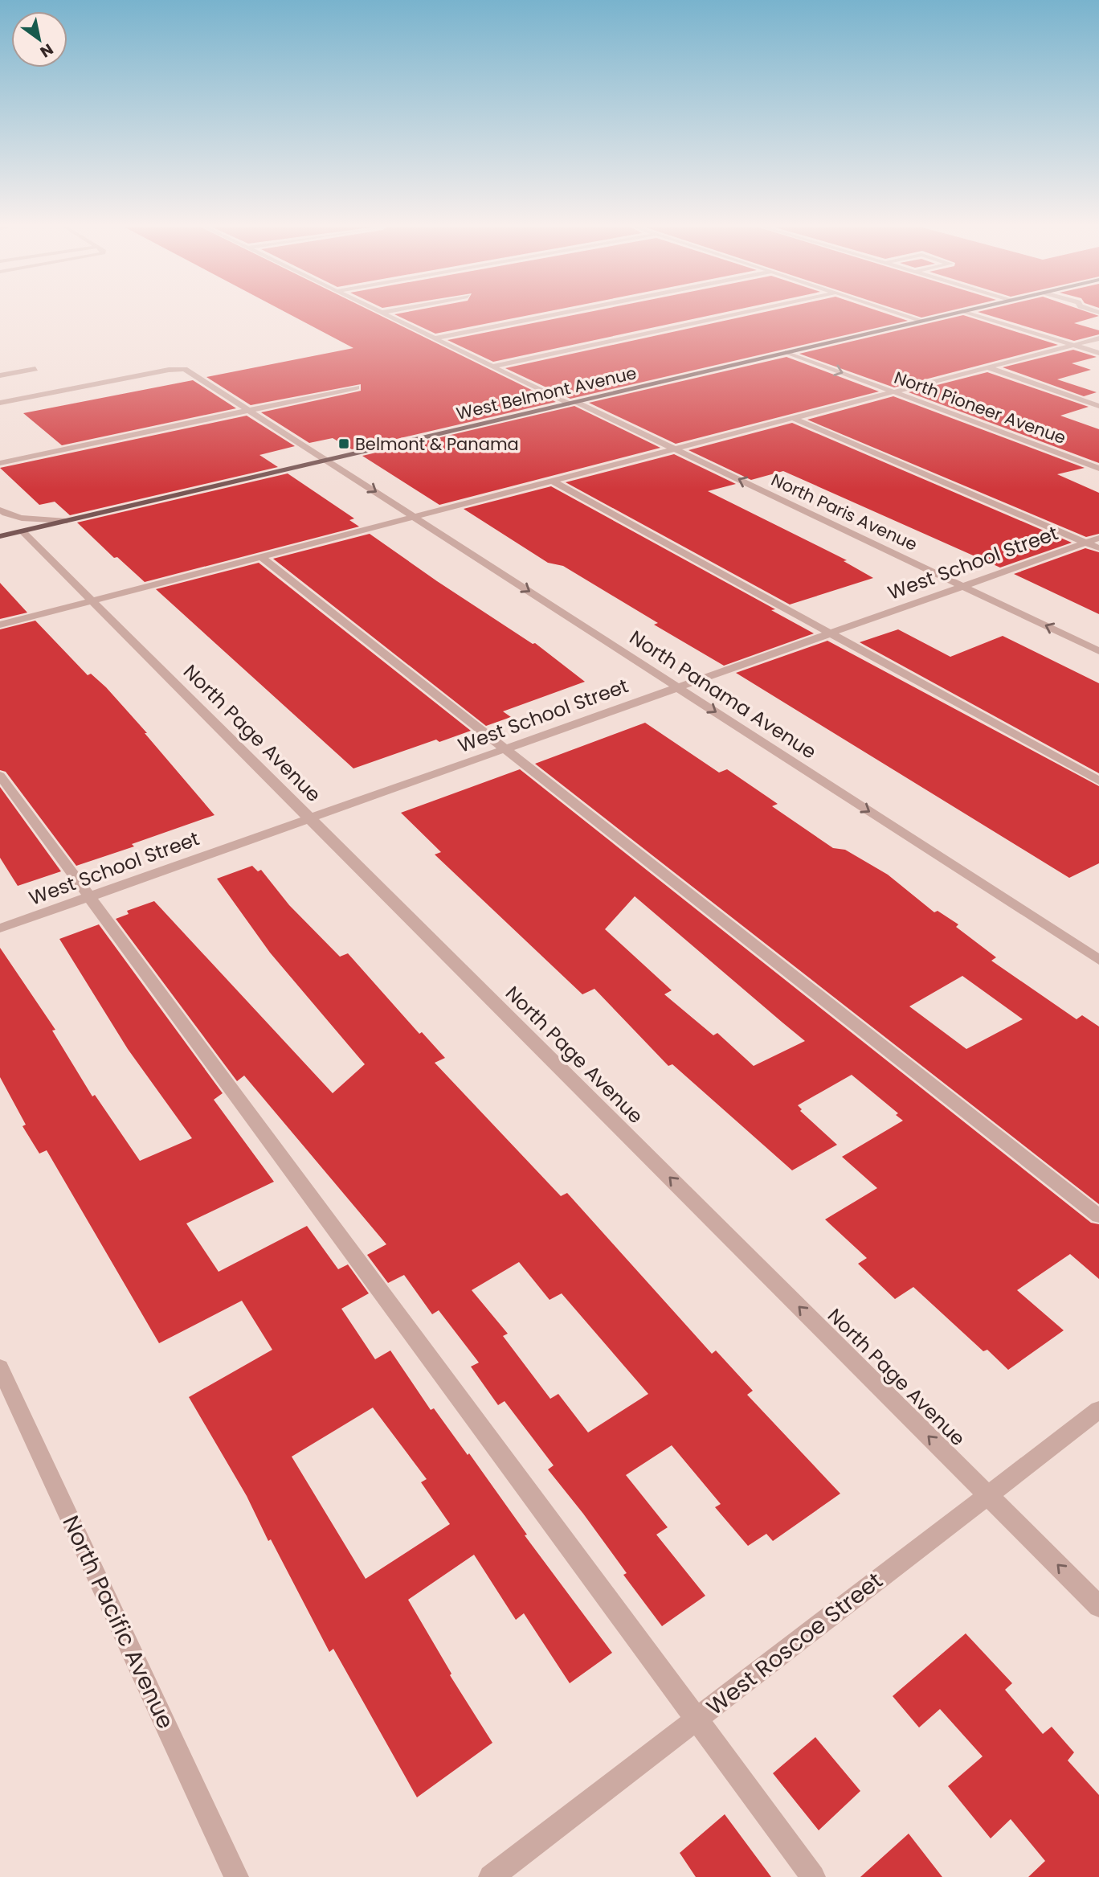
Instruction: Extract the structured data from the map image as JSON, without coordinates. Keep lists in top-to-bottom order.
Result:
{
  "streets": {
    "main road": ["West Belmont Avenue"],
    "street": [
      "North Pioneer Avenue",
      "North Paris Avenue",
      "West School Street",
      "North Panama Avenue",
      "North Page Avenue",
      "North Pacific Avenue",
      "West Roscoe Street"
    ]
  },
  "crossings": [
    ["West Belmont Avenue", "North Pioneer Avenue"],
    ["West Belmont Avenue", "North Paris Avenue"],
    ["West Belmont Avenue", "North Panama Avenue"],
    ["West Belmont Avenue", "North Page Avenue"],
    ["North Paris Avenue", "West School Street"],
    ["West School Street", "North Panama Avenue"],
    ["West School Street", "North Page Avenue"],
    ["North Page Avenue", "West Roscoe Street"]
  ],
  "one_way": ["North Page Avenue"],
  "places": {
    "transit": ["Belmont & Panama"]
  },
  "north": "bottom right"
}
